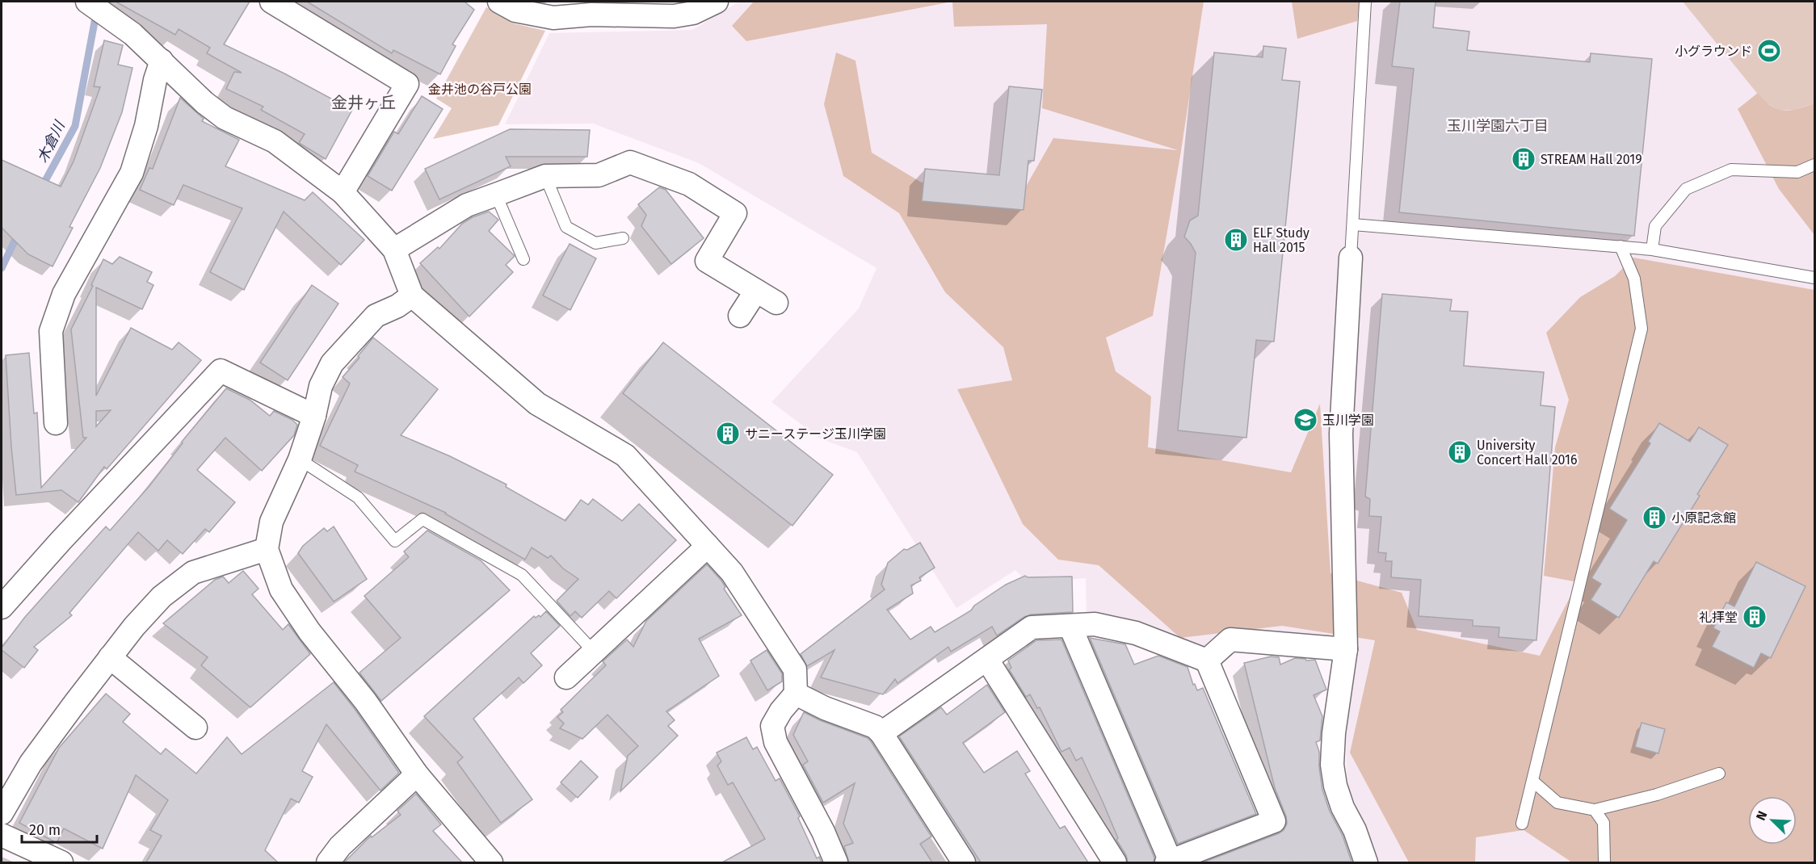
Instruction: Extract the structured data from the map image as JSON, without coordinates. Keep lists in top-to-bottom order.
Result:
{
  "districts": ["金井ヶ丘", "玉川学園六丁目"],
  "water": ["木倉川"],
  "parks": ["金井池の谷戸公園"],
  "places": {
    "sports": ["小グラウンド"],
    "building": [
      "STREAM Hall 2019",
      "ELF Study Hall 2015",
      "サニーステージ玉川学園",
      "University Concert Hall 2016",
      "小原記念館",
      "礼拝堂"
    ],
    "school or university": ["玉川学園"]
  },
  "scale_bar": "20 m",
  "north": "top left"
}
